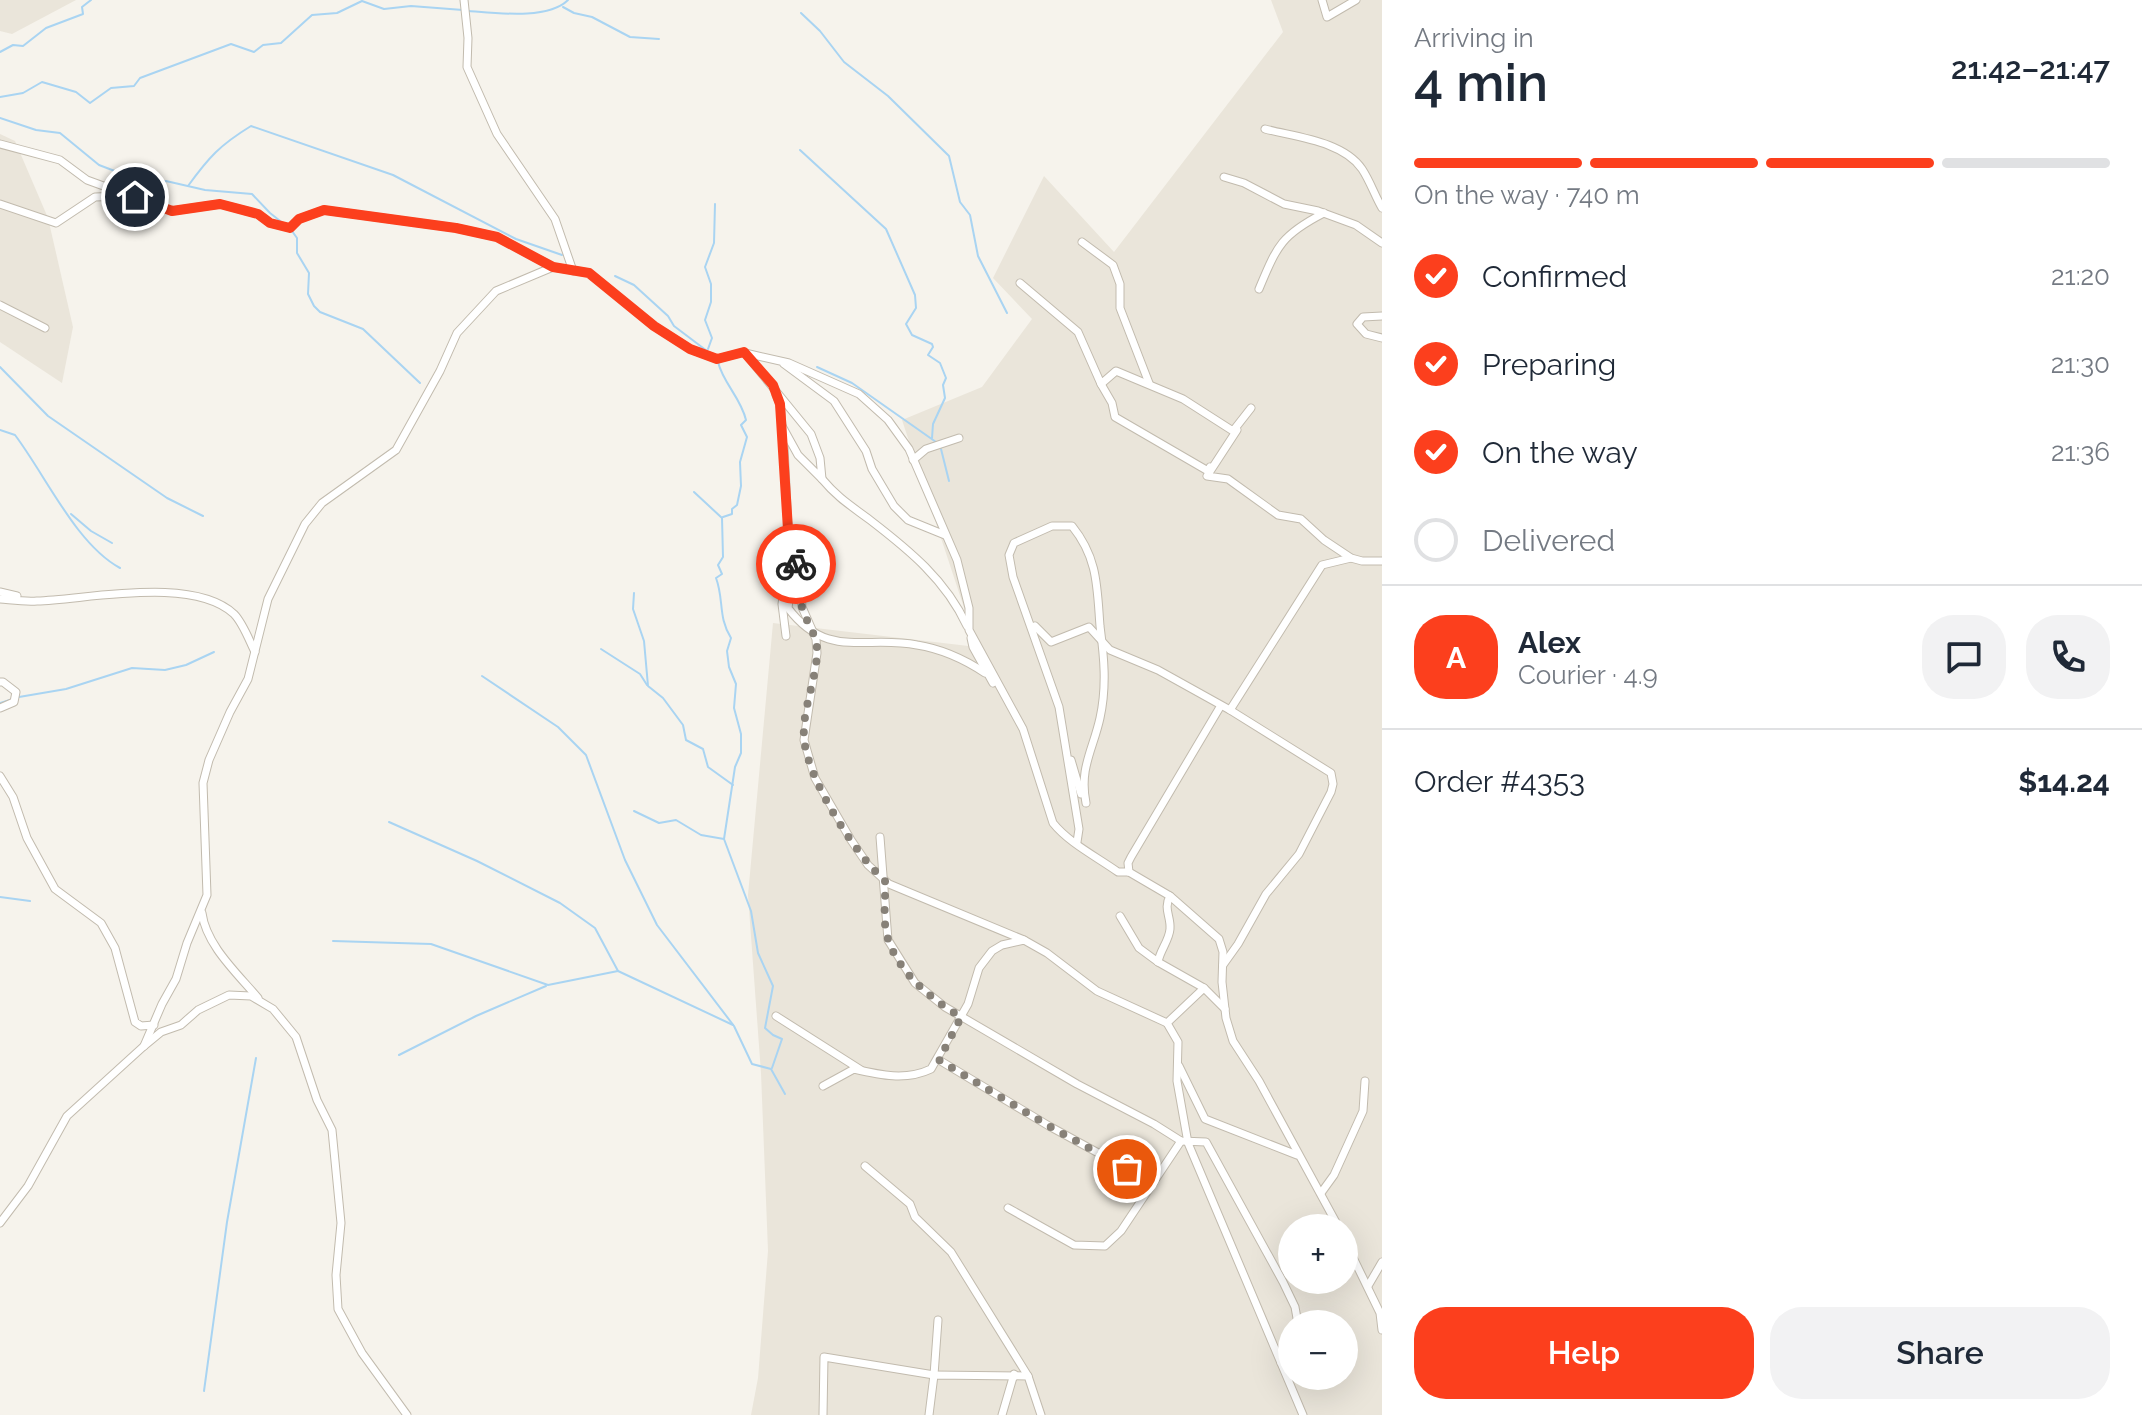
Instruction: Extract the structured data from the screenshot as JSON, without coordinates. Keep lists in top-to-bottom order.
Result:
{
  "page": {
    "heading": ["4 min", "Arriving in", "21:42–21:47"],
    "panel": [
      "Alex",
      "Courier · 4.9",
      "Order #4353",
      "$14.24"
    ],
    "bar": "On the way · 740 m",
    "list": [
      ["Confirmed", "21:20"],
      ["Preparing", "21:30"],
      ["On the way", "21:36"],
      "Delivered"
    ],
    "round": "A",
    "map_buttons": ["+", "−"],
    "buttons": ["Help", "Share"]
  }
}
